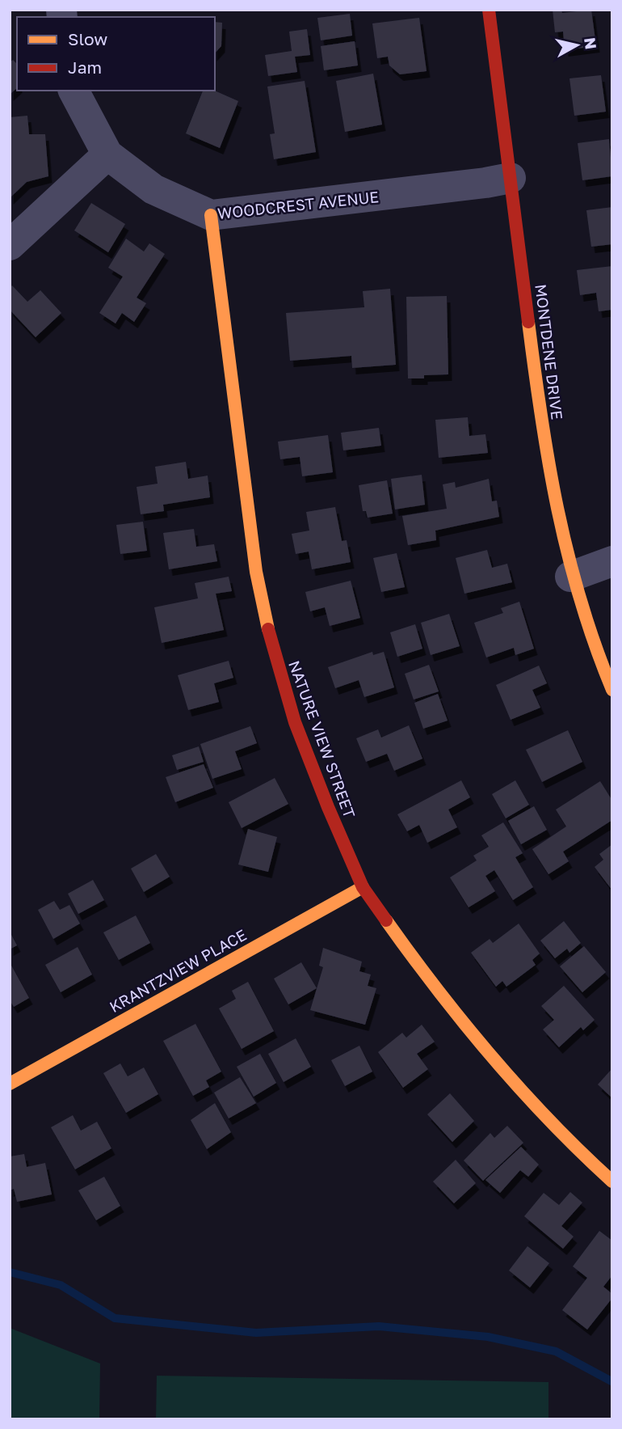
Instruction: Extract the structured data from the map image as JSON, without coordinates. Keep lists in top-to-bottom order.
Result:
{
  "streets": {
    "street": [
      "WOODCREST AVENUE",
      "MONTDENE DRIVE",
      "NATURE VIEW STREET",
      "KRANTZVIEW PLACE"
    ]
  },
  "crossings": [
    ["WOODCREST AVENUE", "MONTDENE DRIVE"],
    ["WOODCREST AVENUE", "NATURE VIEW STREET"],
    ["NATURE VIEW STREET", "KRANTZVIEW PLACE"]
  ],
  "legend": ["Slow", "Jam"],
  "north": "right"
}
